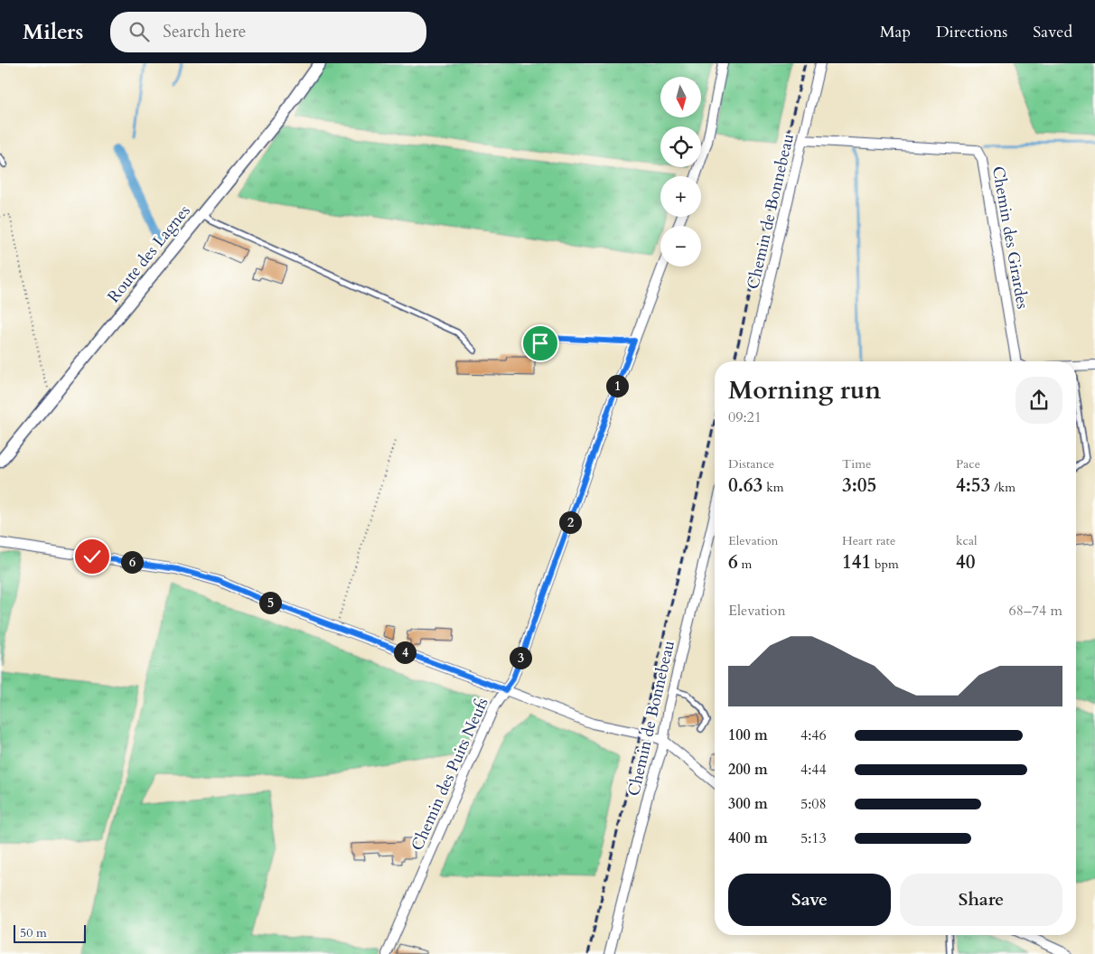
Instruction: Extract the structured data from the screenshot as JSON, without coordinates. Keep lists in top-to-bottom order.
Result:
{
  "streets": {
    "street": [
      "Chemin de Bonnebeau",
      "Chemin des Girardes",
      "Route des Lagnes",
      "Chemin des Puits Neufs"
    ]
  },
  "crossings": [
    ["Chemin de Bonnebeau", "Chemin des Girardes"]
  ],
  "scale_bar": "50 m",
  "north": "bottom",
  "page": {
    "header": "Milers",
    "search": "Search here",
    "nav": ["Map", "Directions", "Saved"],
    "map_buttons": ["+", "−"],
    "heading": ["Morning run", "09:21"],
    "pins": [
      "1",
      "2",
      "6",
      "5",
      "4",
      "3"
    ],
    "stats": [
      ["Distance", "0.63 km"],
      ["Time", "3:05"],
      ["Pace", "4:53 /km"],
      ["Elevation", "6 m"],
      ["Heart rate", "141 bpm"],
      ["kcal", "40"]
    ],
    "chart": ["Elevation", "68–74 m"],
    "list": [
      {
        "name": "100 m",
        "note": "4:46"
      },
      {
        "name": "200 m",
        "note": "4:44"
      },
      {
        "name": "300 m",
        "note": "5:08"
      },
      {
        "name": "400 m",
        "note": "5:13"
      }
    ],
    "buttons": ["Save", "Share"],
    "scale": "50 m"
  }
}
